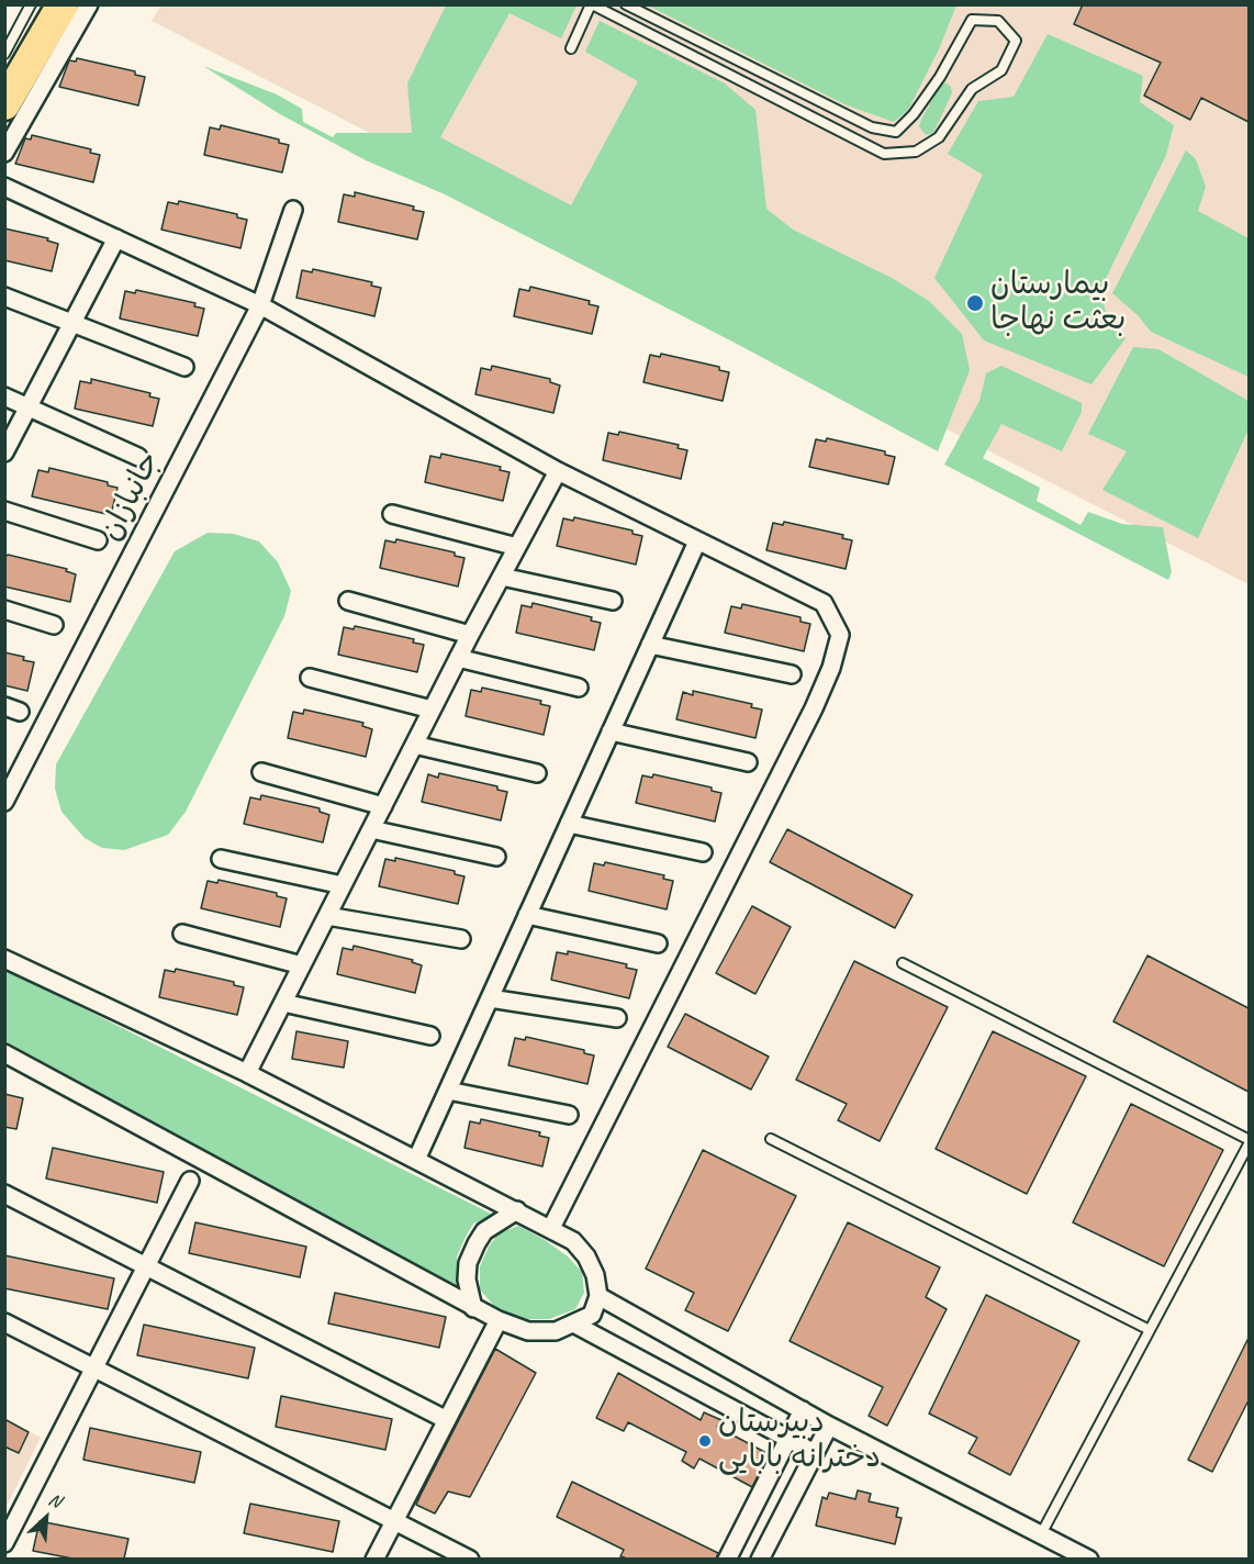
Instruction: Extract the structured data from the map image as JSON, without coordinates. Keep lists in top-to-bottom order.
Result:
{
  "streets": {
    "street": ["جانبازان"]
  },
  "places": ["بیمارستان بعثت نهاجا", "دبیرستان دخترانه بابایی"],
  "north": "top right"
}
